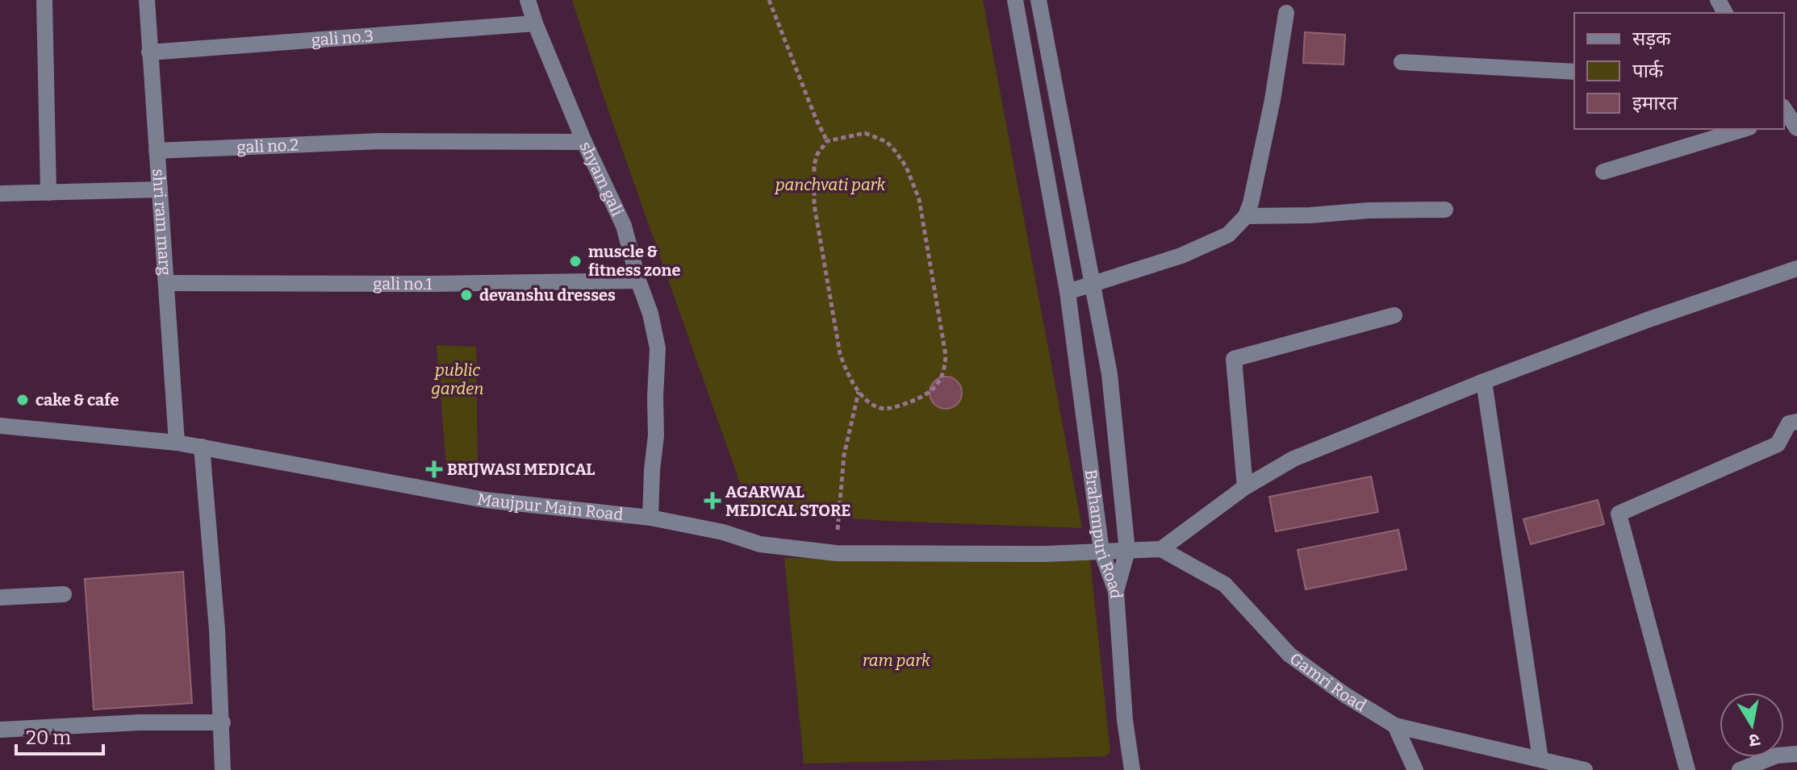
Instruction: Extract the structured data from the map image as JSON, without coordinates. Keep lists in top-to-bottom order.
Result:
{
  "streets": {
    "street": [
      "gali no.3",
      "gali no.2",
      "shyam gali",
      "shri ram marg",
      "gali no.1",
      "Maujpur Main Road",
      "Brahampuri Road",
      "Gamri Road"
    ]
  },
  "crossings": [
    ["gali no.3", "shyam gali"],
    ["gali no.3", "shri ram marg"],
    ["gali no.2", "shyam gali"],
    ["gali no.2", "shri ram marg"],
    ["shyam gali", "gali no.1"],
    ["shyam gali", "Maujpur Main Road"],
    ["shri ram marg", "gali no.1"],
    ["shri ram marg", "Maujpur Main Road"],
    ["Maujpur Main Road", "Brahampuri Road"]
  ],
  "parks": ["panchvati park", "public garden", "ram park"],
  "places": {
    "other": ["muscle & fitness zone", "devanshu dresses", "cake & cafe"],
    "health": ["BRIJWASI MEDICAL", "AGARWAL MEDICAL STORE"]
  },
  "legend": ["सड़क", "पार्क", "इमारत"],
  "scale_bar": "20 m",
  "north": "bottom"
}
